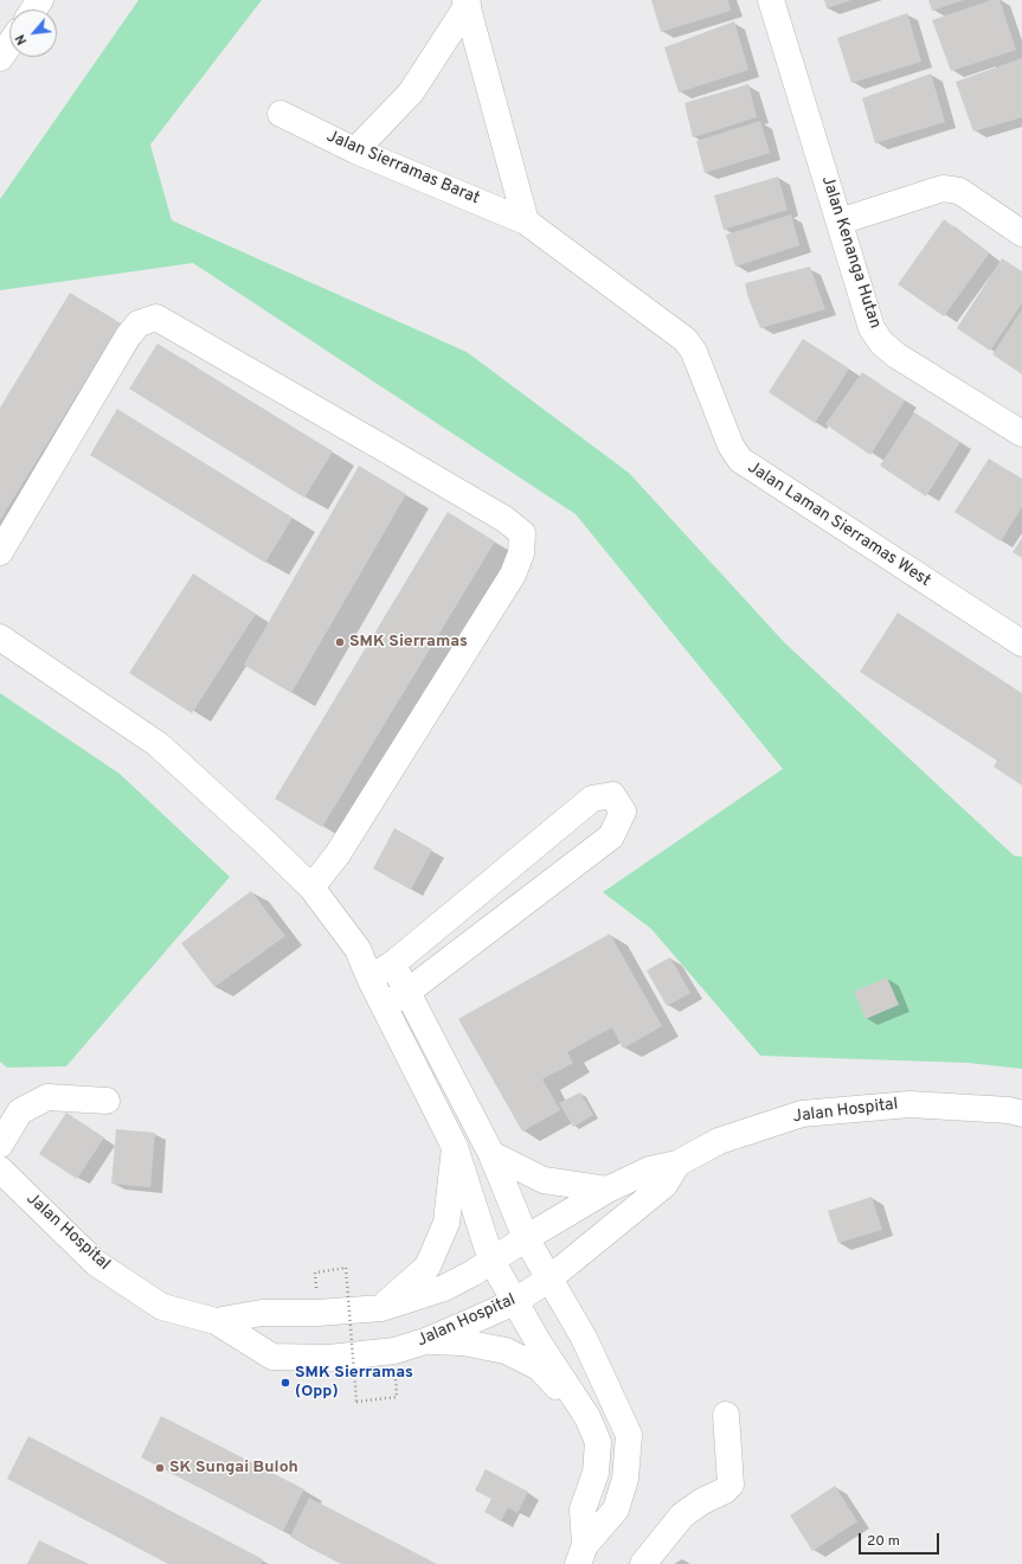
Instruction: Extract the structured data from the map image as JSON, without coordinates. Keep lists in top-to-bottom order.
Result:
{
  "streets": {
    "main road": [
      "Jalan Sierramas Barat",
      "Jalan Kenanga Hutan",
      "Jalan Laman Sierramas West",
      "Jalan Hospital"
    ]
  },
  "crossings": [
    ["Jalan Sierramas Barat", "Jalan Laman Sierramas West"]
  ],
  "places": ["SMK Sierramas", "SMK Sierramas (Opp)", "SK Sungai Buloh"],
  "scale_bar": "20 m",
  "north": "bottom left"
}
